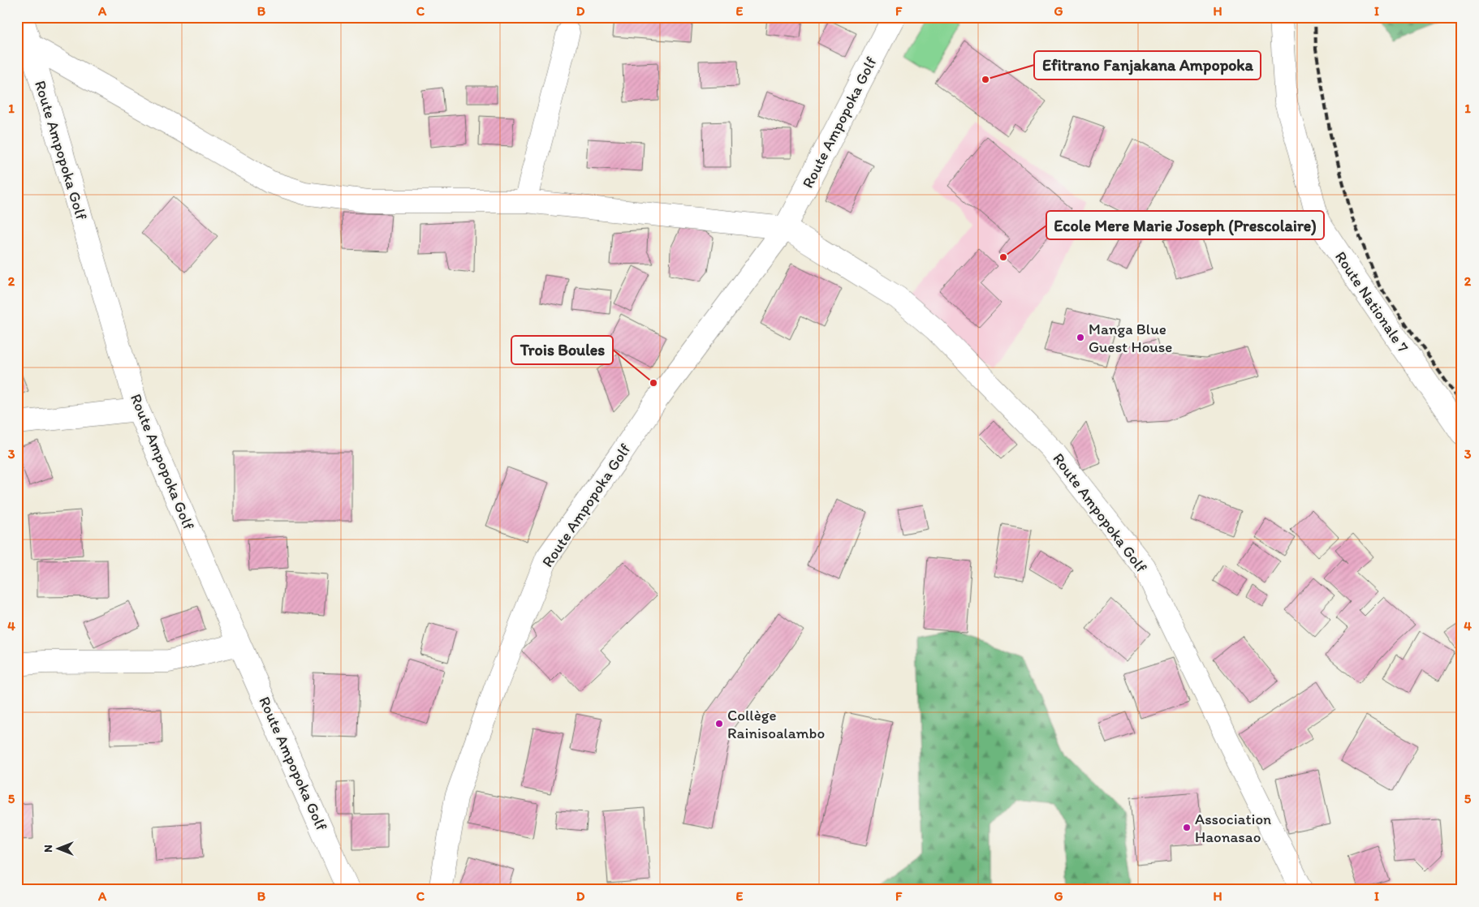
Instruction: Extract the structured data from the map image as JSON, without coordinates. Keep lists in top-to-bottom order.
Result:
{
  "streets": {
    "street": ["Route Ampopoka Golf", "Route Nationale 7"]
  },
  "places": [
    "Efitrano Fanjakana Ampopoka",
    "Ecole Mere Marie Joseph (Prescolaire)",
    "Manga Blue Guest House",
    "Trois Boules",
    "Collège Rainisoalambo",
    "Association Haonasao"
  ],
  "north": "left",
  "grid": {
    "columns": [
      "A",
      "B",
      "C",
      "D",
      "E",
      "F",
      "G",
      "H",
      "I"
    ],
    "rows": [
      "1",
      "2",
      "3",
      "4",
      "5"
    ]
  }
}
